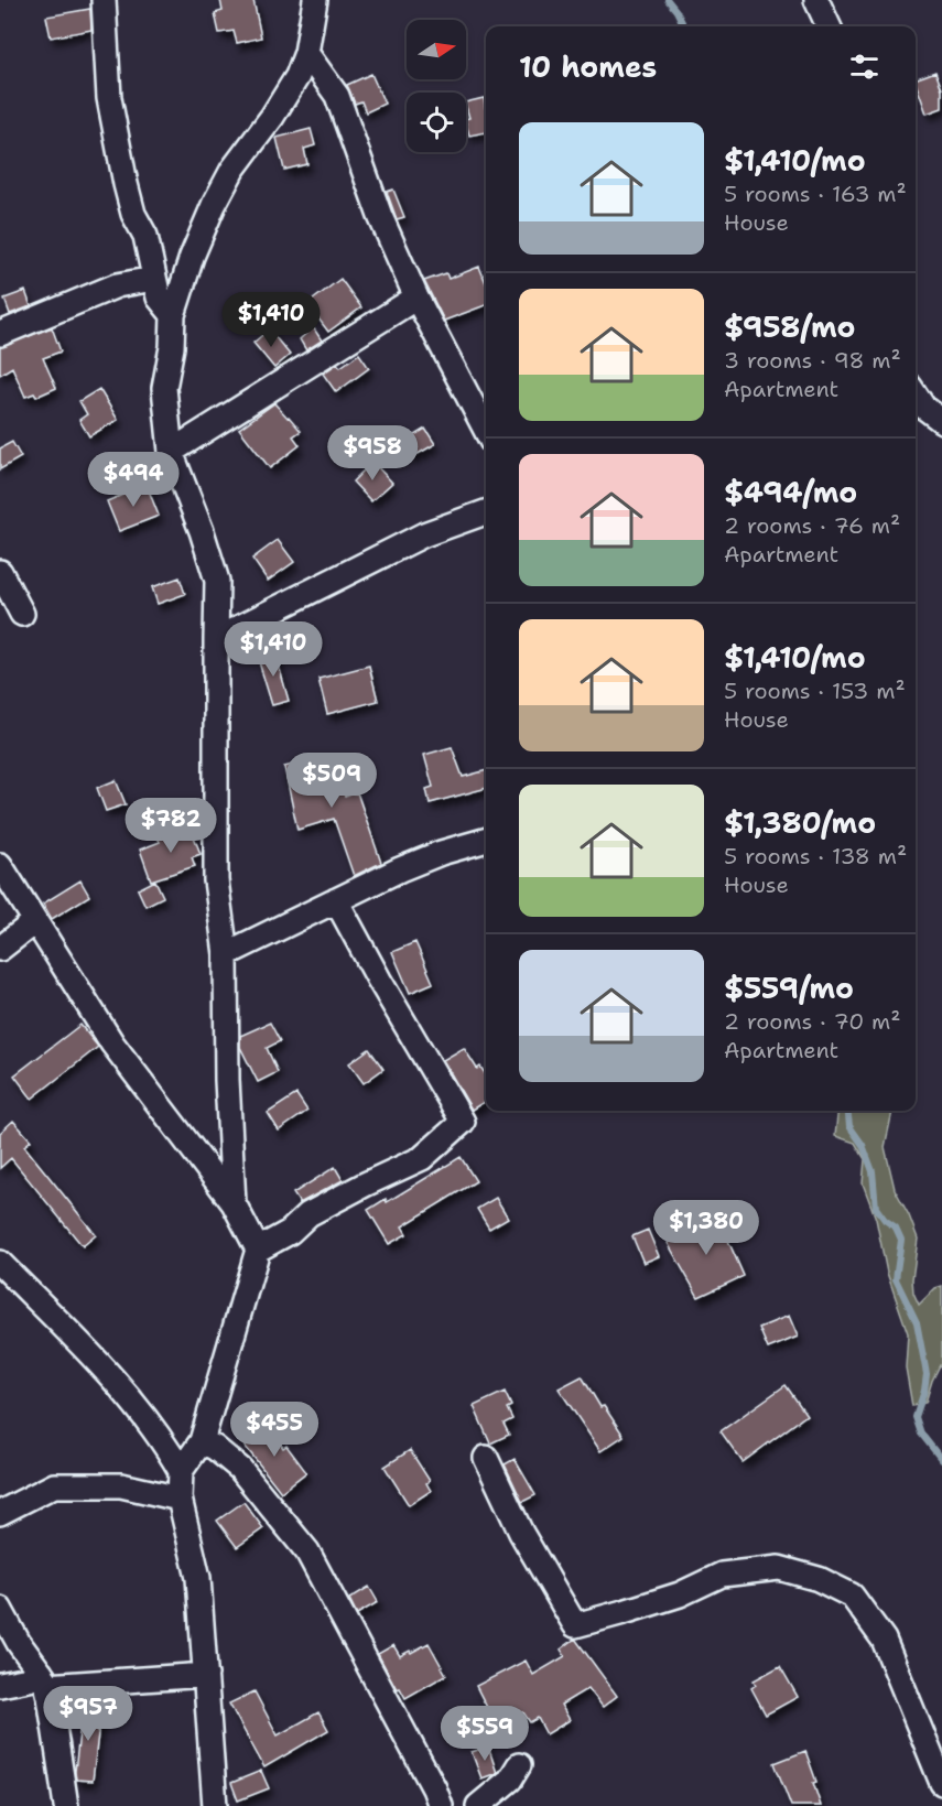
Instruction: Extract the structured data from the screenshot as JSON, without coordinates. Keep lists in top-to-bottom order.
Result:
{
  "north": "right",
  "page": {
    "heading": "10 homes",
    "list": [
      {
        "name": "$1,410/mo",
        "note": "5 rooms · 163 m² · House"
      },
      {
        "name": "$958/mo",
        "note": "3 rooms · 98 m² · Apartment"
      },
      {
        "name": "$494/mo",
        "note": "2 rooms · 76 m² · Apartment"
      },
      {
        "name": "$1,410/mo",
        "note": "5 rooms · 153 m² · House"
      },
      {
        "name": "$1,380/mo",
        "note": "5 rooms · 138 m² · House"
      },
      {
        "name": "$559/mo",
        "note": "2 rooms · 70 m² · Apartment"
      }
    ],
    "price": [
      "$1,410",
      "$958",
      "$494",
      "$1,410",
      "$509",
      "$782",
      "$1,380",
      "$455",
      "$957",
      "$559"
    ]
  }
}
